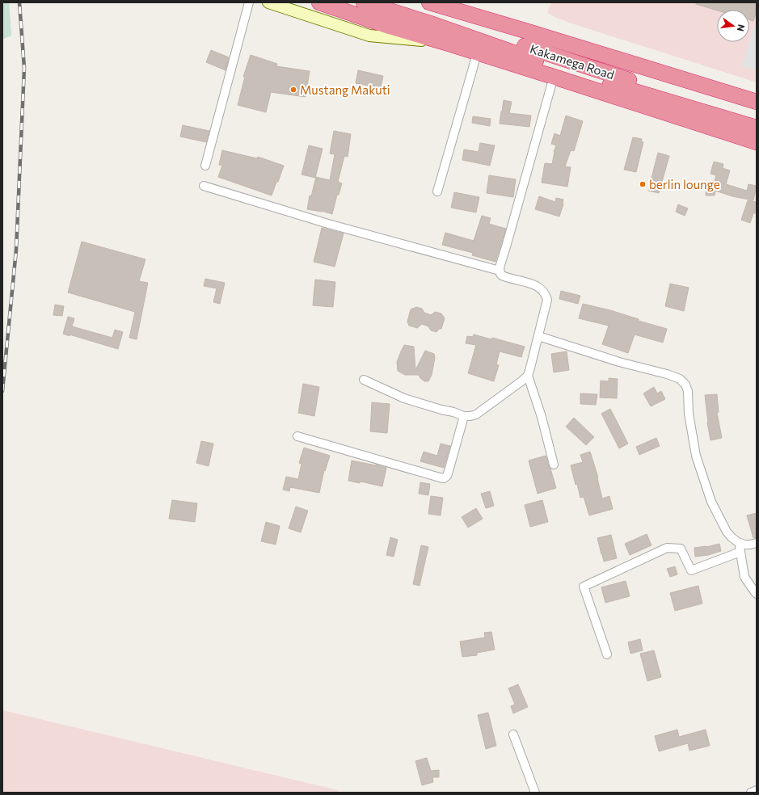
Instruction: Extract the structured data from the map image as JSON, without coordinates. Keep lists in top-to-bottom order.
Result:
{
  "streets": {
    "highway": ["Kakamega Road"]
  },
  "places": ["Mustang Makuti", "berlin lounge"],
  "north": "right"
}
